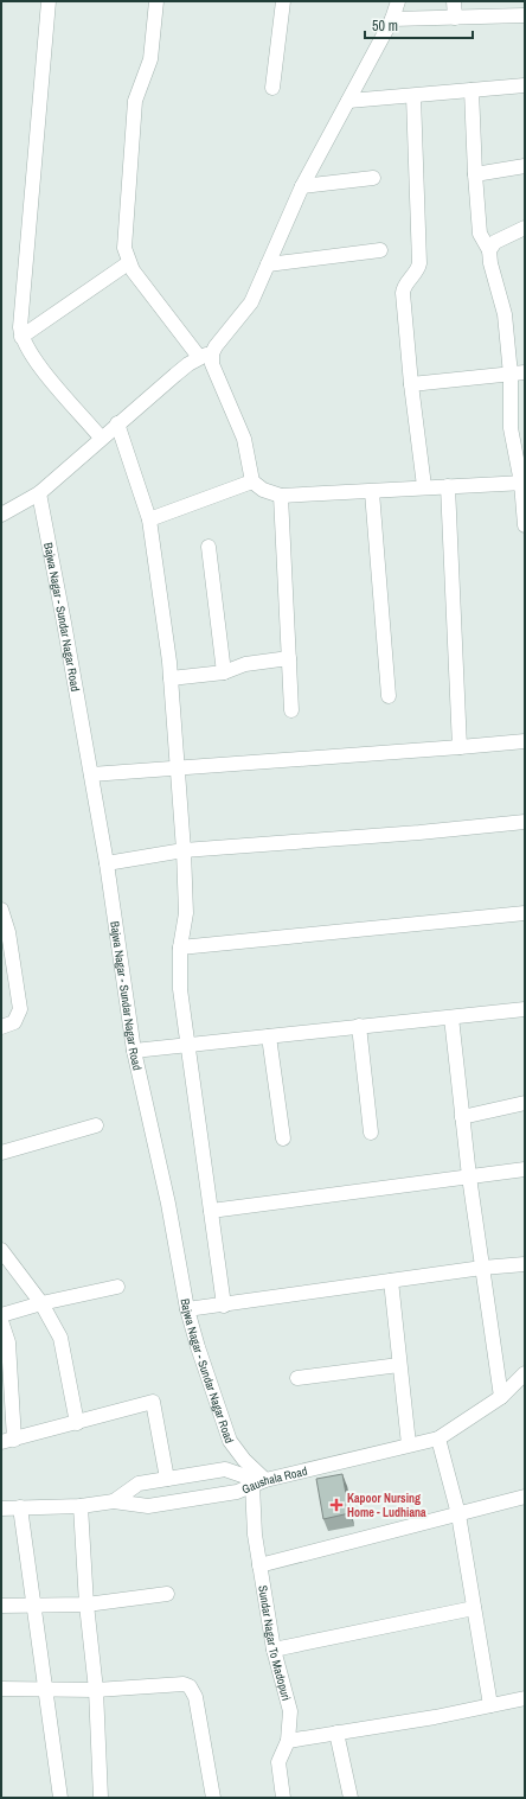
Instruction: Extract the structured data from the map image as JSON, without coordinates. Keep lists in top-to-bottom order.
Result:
{
  "streets": {
    "street": ["Bajwa Nagar - Sundar Nagar Road", "Gaushala Road", "Sundar Nagar To Madopuri"]
  },
  "crossings": [
    ["Bajwa Nagar - Sundar Nagar Road", "Gaushala Road"],
    ["Bajwa Nagar - Sundar Nagar Road", "Sundar Nagar To Madopuri"],
    ["Gaushala Road", "Sundar Nagar To Madopuri"]
  ],
  "places": {
    "health": ["Kapoor Nursing Home - Ludhiana"]
  },
  "scale_bar": "50 m"
}
